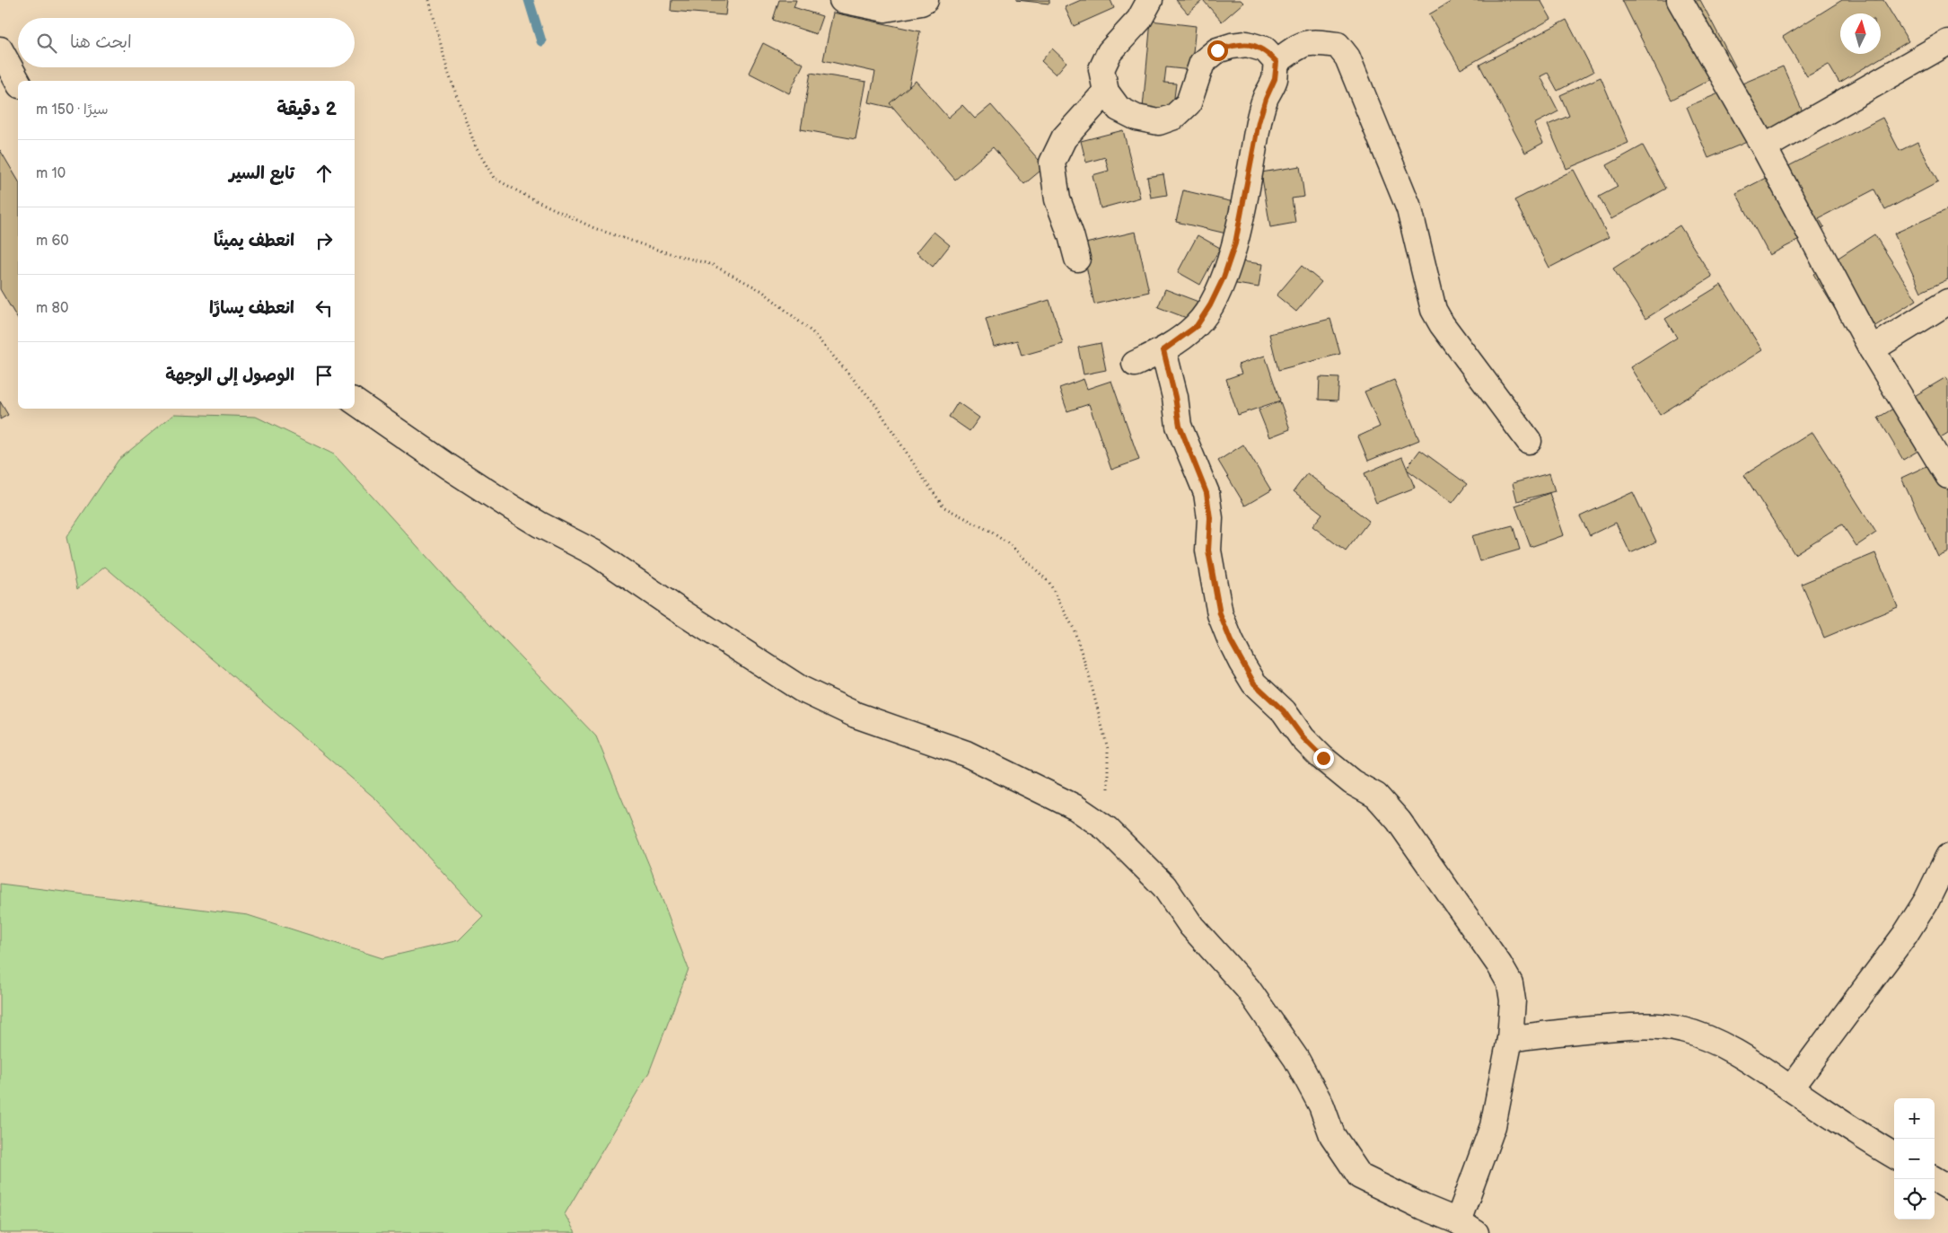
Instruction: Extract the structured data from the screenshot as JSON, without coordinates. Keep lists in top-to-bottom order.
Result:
{
  "north": "top",
  "page": {
    "search": "ابحث هنا",
    "heading": ["2 دقيقة", "سيرًا · 150 m"],
    "list": [
      ["تابع السير", "10 m"],
      ["انعطف يمينًا", "60 m"],
      ["انعطف يسارًا", "80 m"],
      "الوصول إلى الوجهة"
    ],
    "map_buttons": ["+", "−"]
  }
}
